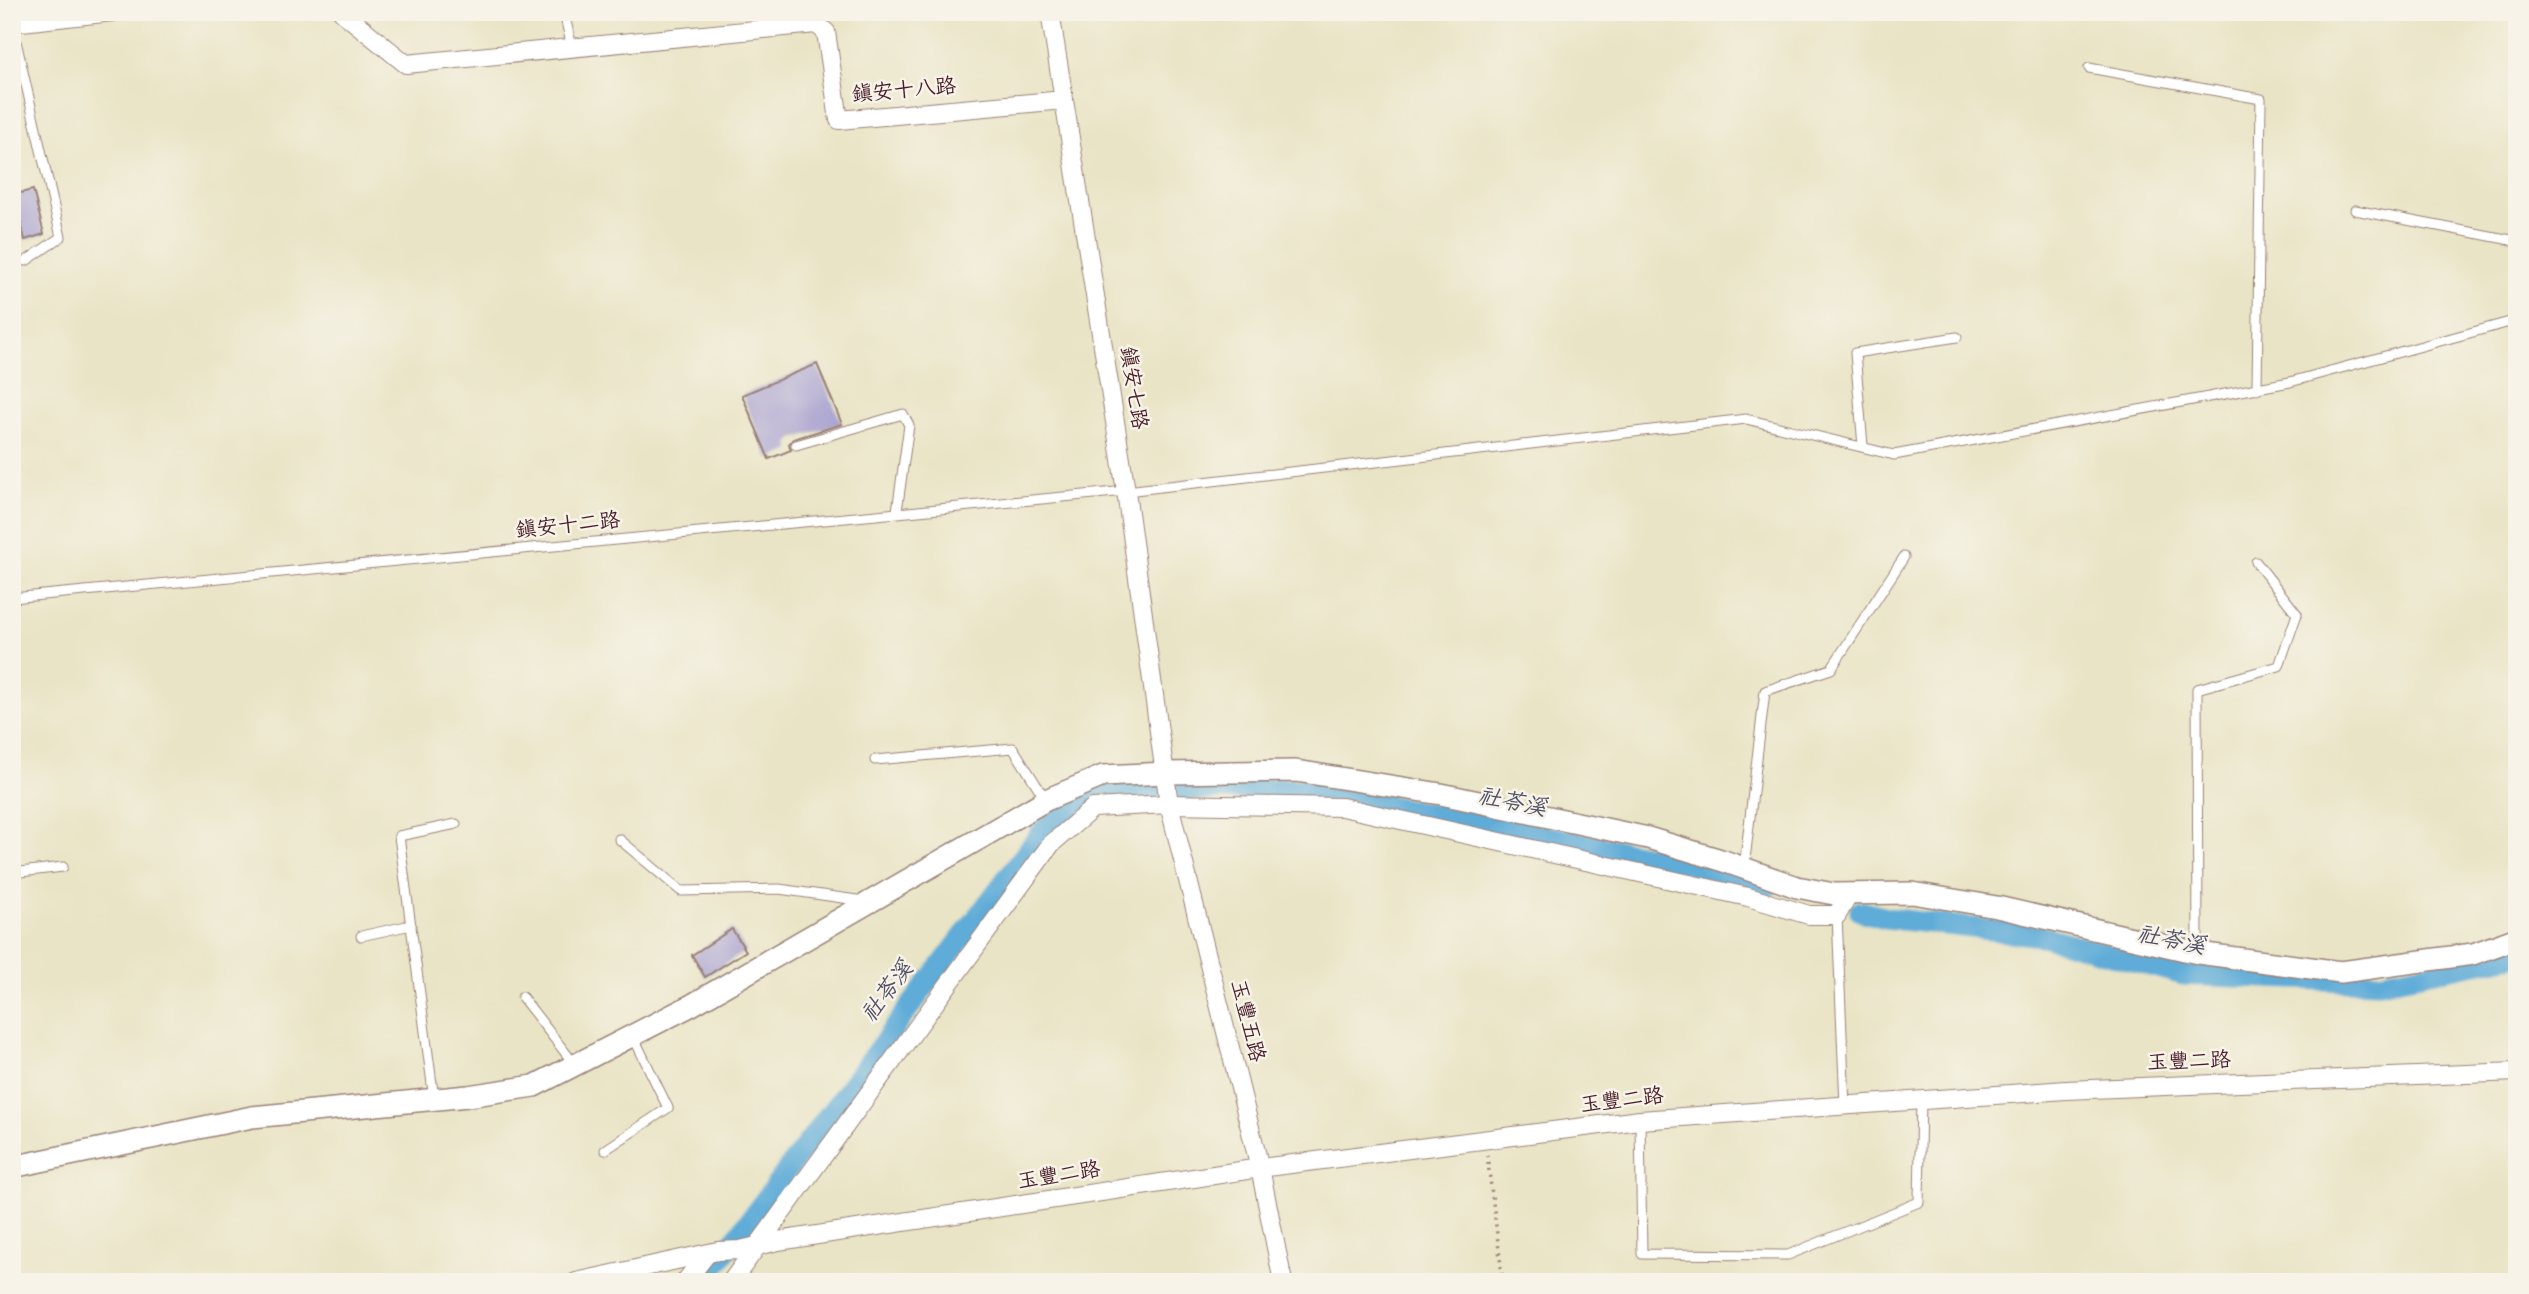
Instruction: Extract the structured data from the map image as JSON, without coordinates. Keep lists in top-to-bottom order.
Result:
{
  "streets": {
    "street": [
      "鎮安十八路",
      "鎮安七路",
      "玉豐五路",
      "玉豐二路"
    ],
    "lane": ["鎮安十二路"]
  },
  "crossings": [
    ["鎮安十八路", "鎮安七路"],
    ["鎮安七路", "鎮安十二路"],
    ["鎮安七路", "玉豐五路"],
    ["玉豐五路", "玉豐二路"]
  ],
  "water": ["社苓溪"]
}
